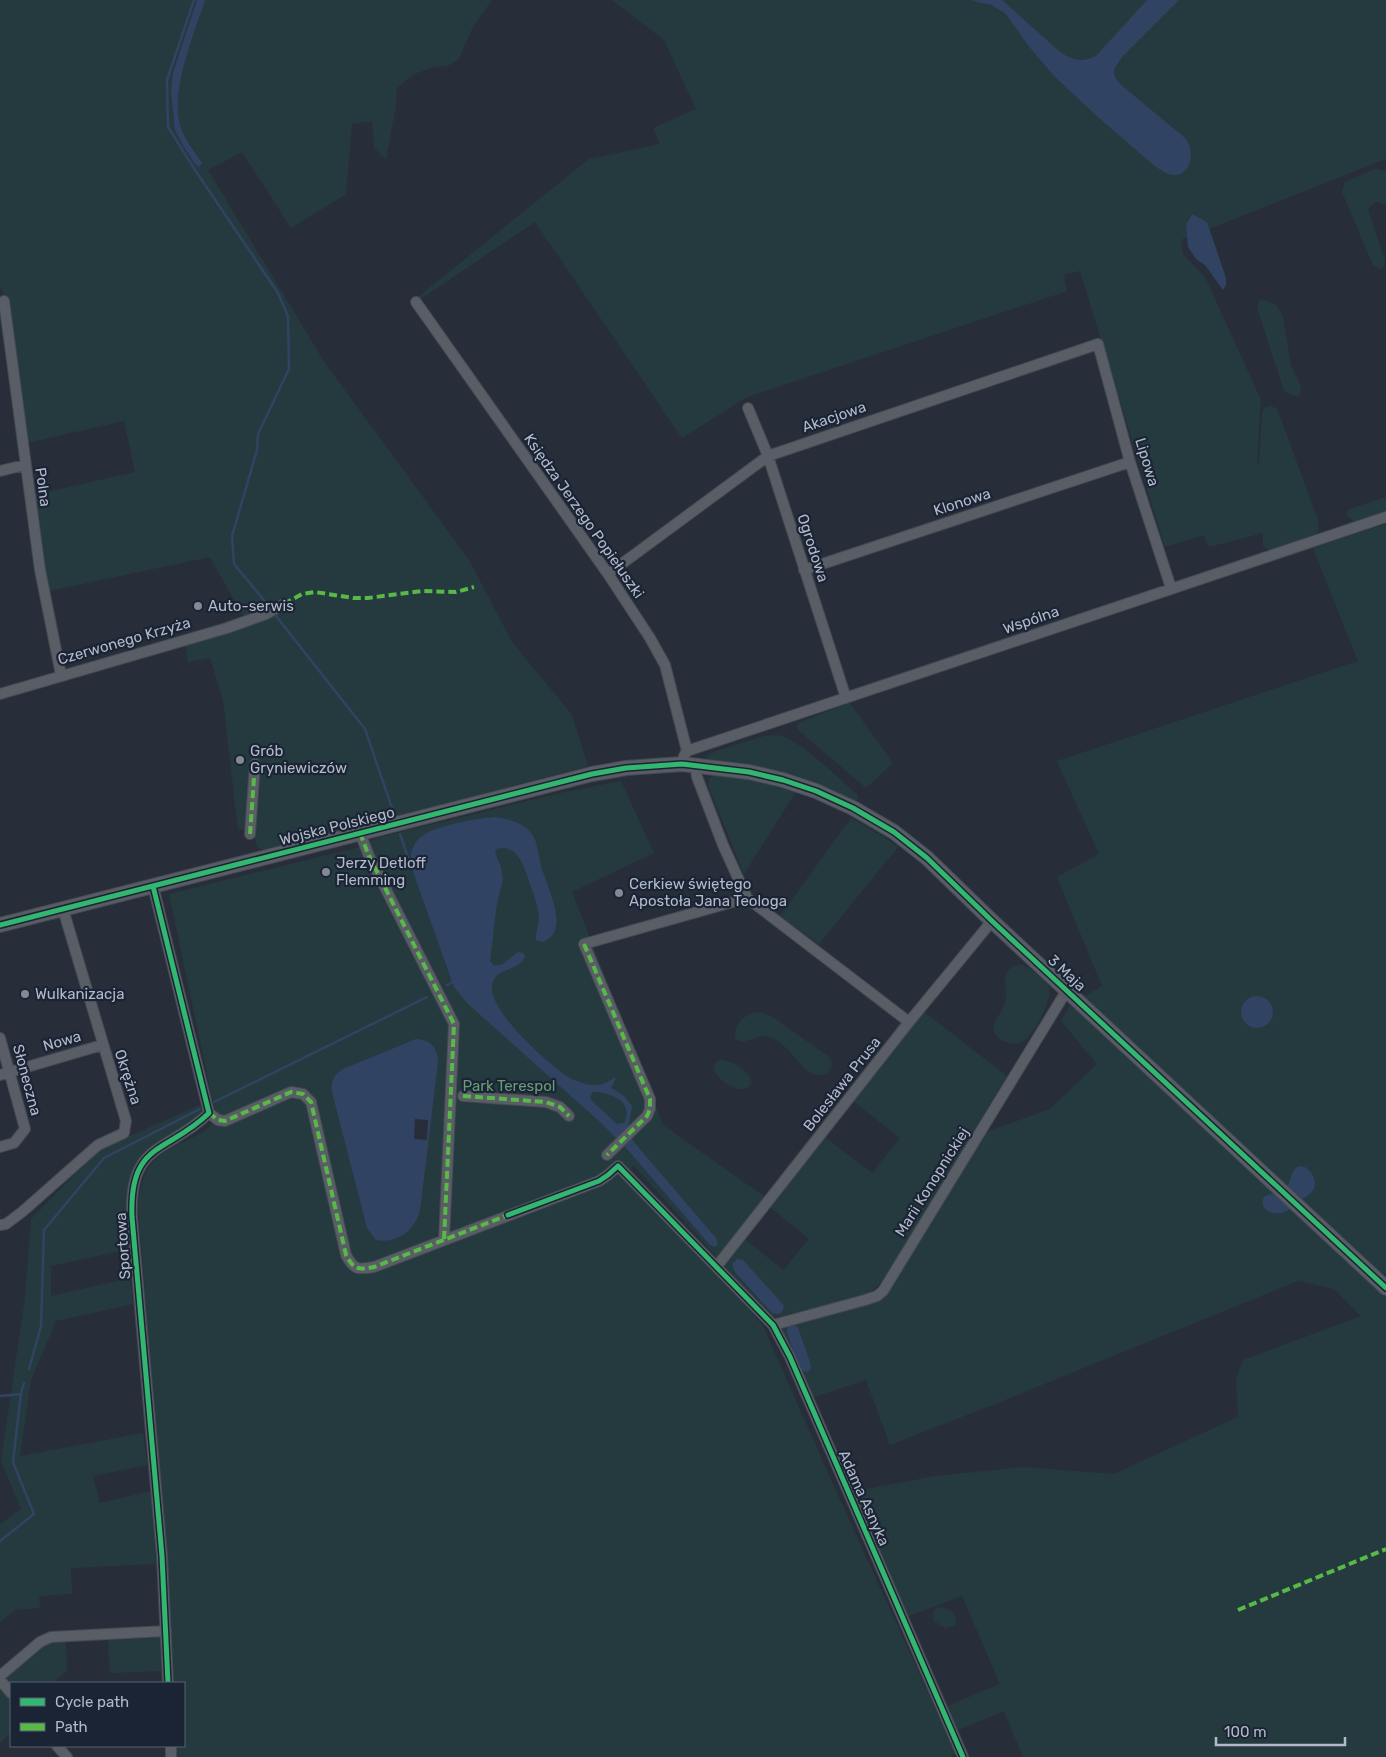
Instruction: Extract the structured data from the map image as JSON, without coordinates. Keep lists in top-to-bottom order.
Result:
{
  "streets": {
    "street": [
      "Akacjowa",
      "Lipowa",
      "Polna",
      "Klonowa",
      "Księdza Jerzego Popiełuszki",
      "Ogrodowa",
      "Wspólna",
      "Czerwonego Krzyża",
      "Wojska Polskiego",
      "3 Maja",
      "Nowa",
      "Okrężna",
      "Słoneczna",
      "Bolesława Prusa",
      "Marii Konopnickiej",
      "Sportowa",
      "Adama Asnyka"
    ]
  },
  "crossings": [
    ["Akacjowa", "Lipowa"],
    ["Akacjowa", "Księdza Jerzego Popiełuszki"],
    ["Akacjowa", "Ogrodowa"],
    ["Lipowa", "Klonowa"],
    ["Lipowa", "Wspólna"],
    ["Polna", "Czerwonego Krzyża"],
    ["Klonowa", "Ogrodowa"],
    ["Księdza Jerzego Popiełuszki", "Wspólna"],
    ["Księdza Jerzego Popiełuszki", "Wojska Polskiego"],
    ["Księdza Jerzego Popiełuszki", "3 Maja"],
    ["Księdza Jerzego Popiełuszki", "Bolesława Prusa"],
    ["Ogrodowa", "Wspólna"],
    ["Wspólna", "Wojska Polskiego"],
    ["Wspólna", "3 Maja"],
    ["Wojska Polskiego", "3 Maja"],
    ["Wojska Polskiego", "Okrężna"],
    ["3 Maja", "Bolesława Prusa"],
    ["3 Maja", "Marii Konopnickiej"],
    ["Nowa", "Okrężna"],
    ["Nowa", "Słoneczna"],
    ["Bolesława Prusa", "Adama Asnyka"],
    ["Marii Konopnickiej", "Adama Asnyka"]
  ],
  "parks": ["Park Terespol"],
  "places": [
    "Auto-serwis",
    "Grób Gryniewiczów",
    "Jerzy Detloff Flemming",
    "Cerkiew świętego Apostoła Jana Teologa",
    "Wulkanizacja"
  ],
  "legend": ["Cycle path", "Path"],
  "scale_bar": "100 m"
}
